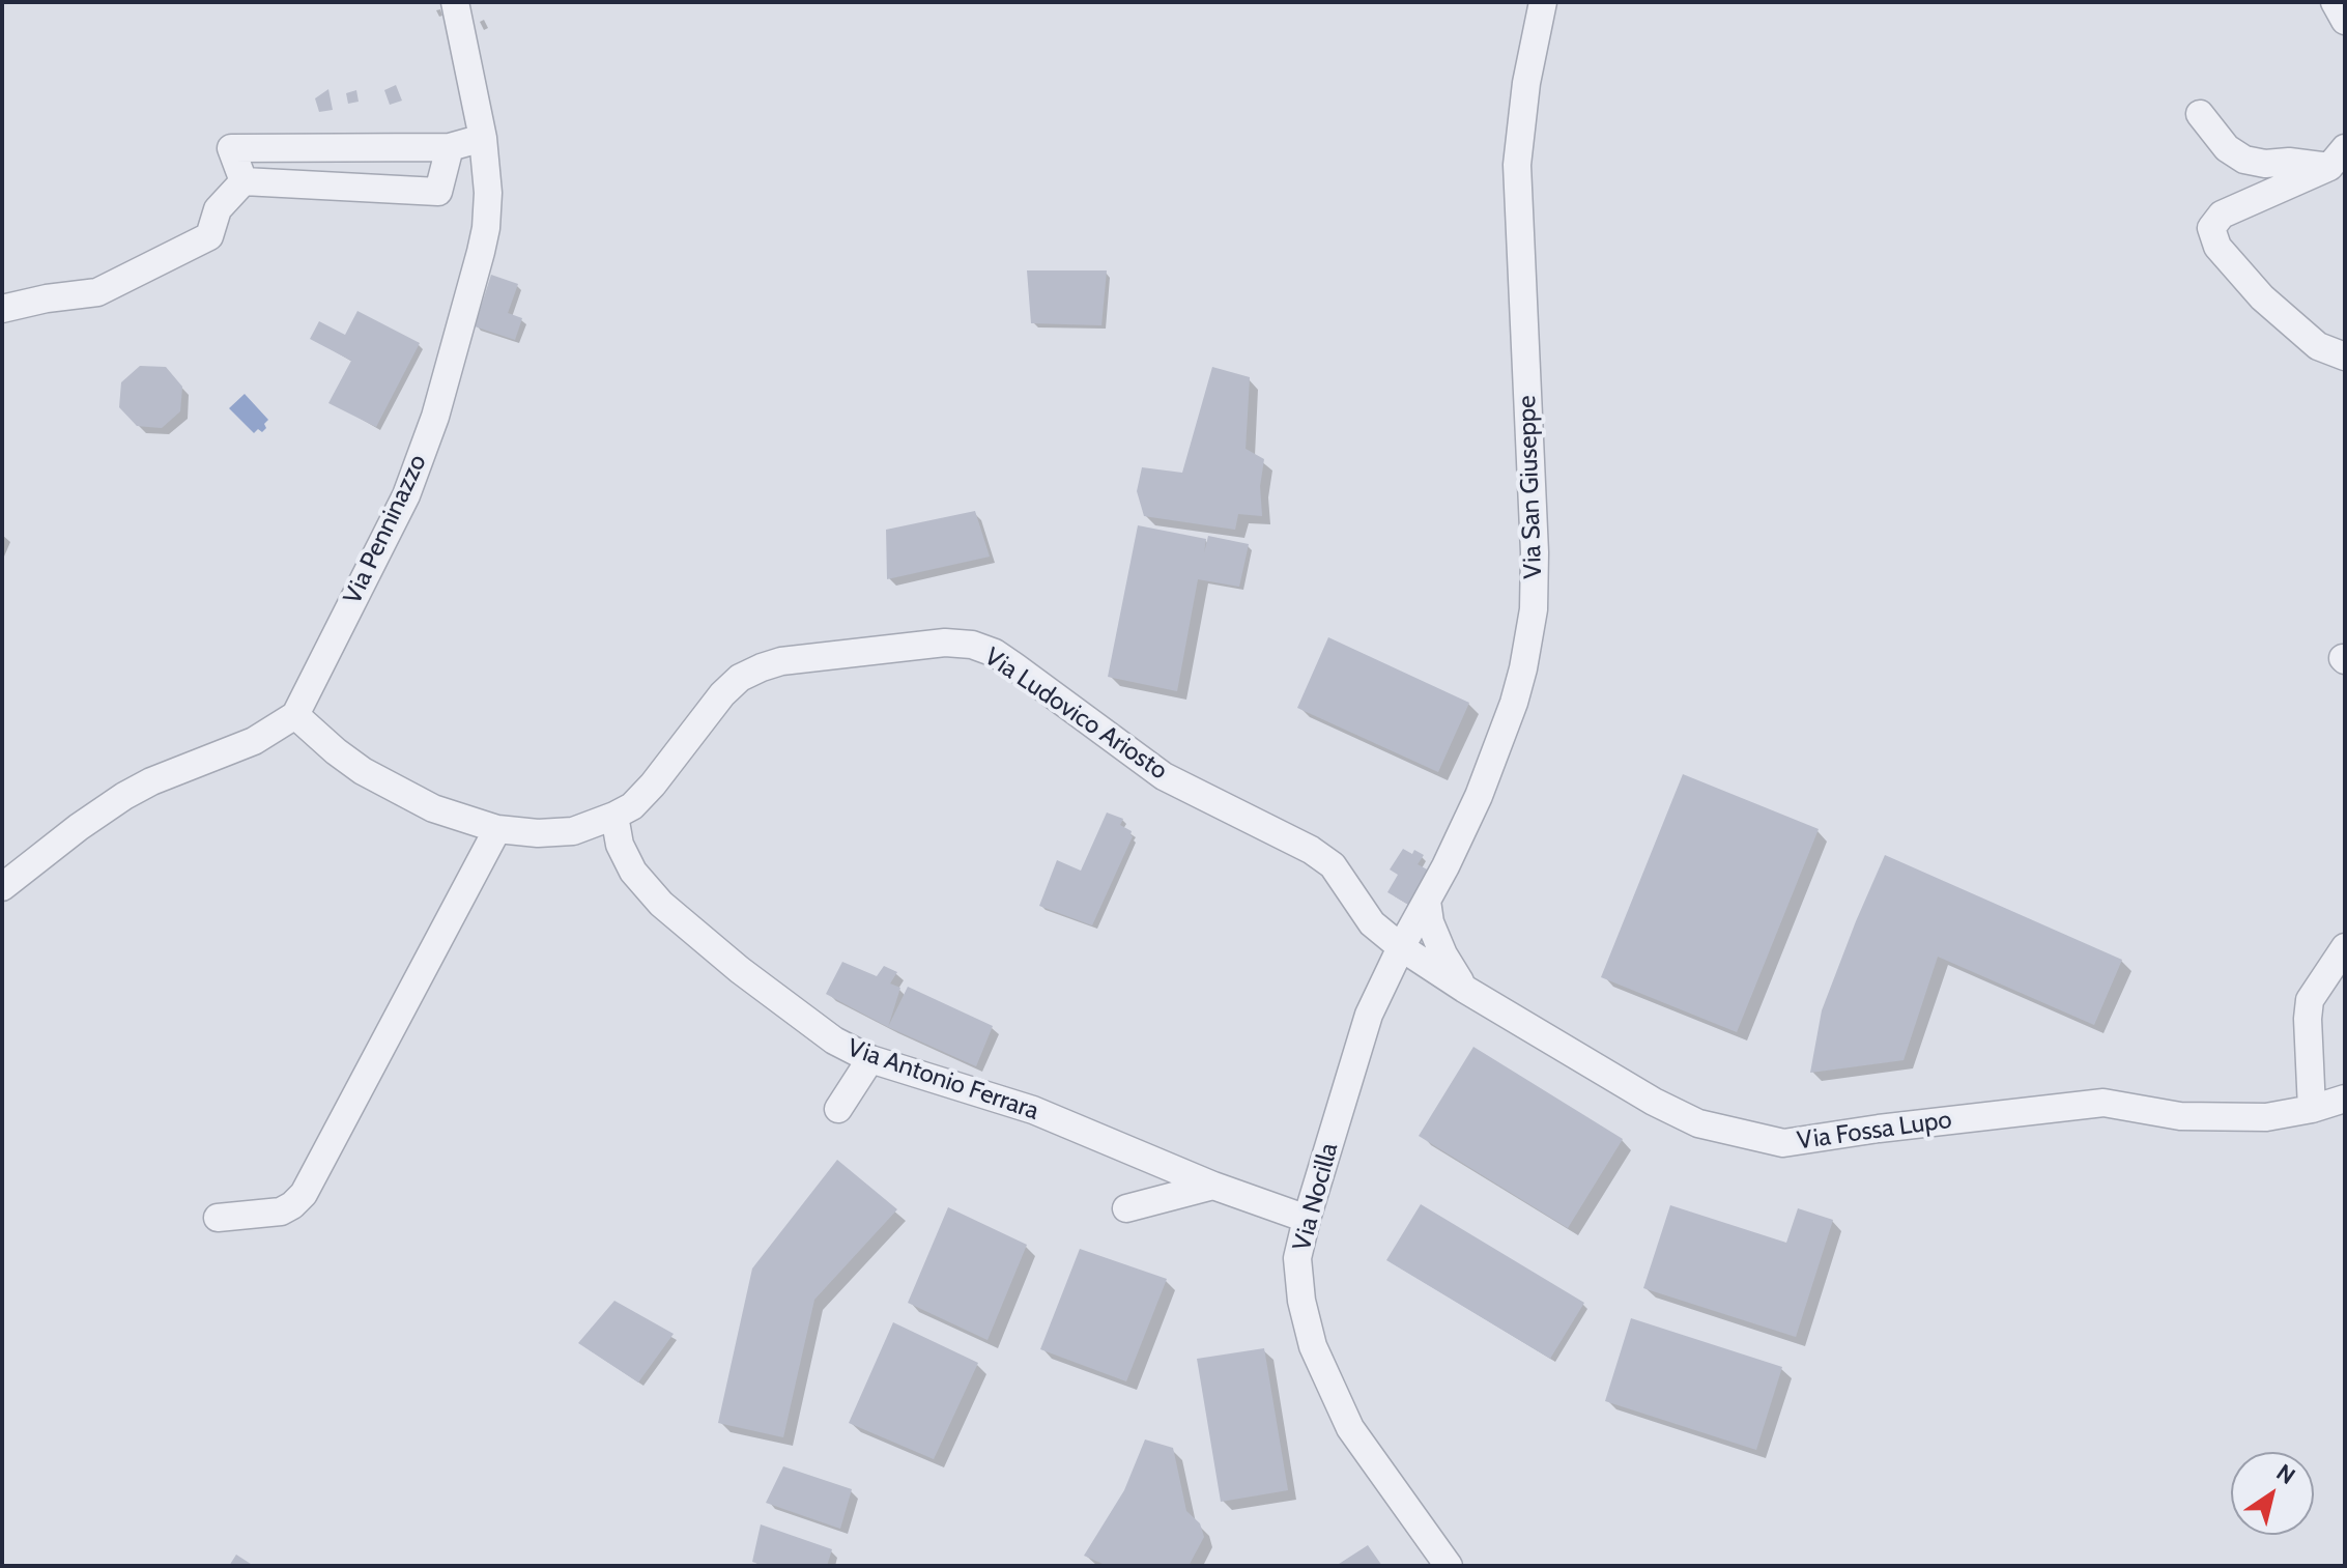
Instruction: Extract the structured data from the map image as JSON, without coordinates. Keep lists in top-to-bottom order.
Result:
{
  "streets": {
    "street": [
      "Via San Giuseppe",
      "Via Penninazzo",
      "Via Ludovico Ariosto",
      "Via Antonio Ferrara",
      "Via Fossa Lupo",
      "Via Nocilla"
    ]
  },
  "crossings": [
    ["Via San Giuseppe", "Via Ludovico Ariosto"],
    ["Via San Giuseppe", "Via Fossa Lupo"],
    ["Via San Giuseppe", "Via Nocilla"],
    ["Via Penninazzo", "Via Ludovico Ariosto"],
    ["Via Ludovico Ariosto", "Via Antonio Ferrara"],
    ["Via Ludovico Ariosto", "Via Fossa Lupo"],
    ["Via Ludovico Ariosto", "Via Nocilla"],
    ["Via Antonio Ferrara", "Via Nocilla"],
    ["Via Fossa Lupo", "Via Nocilla"]
  ],
  "north": "top right"
}
